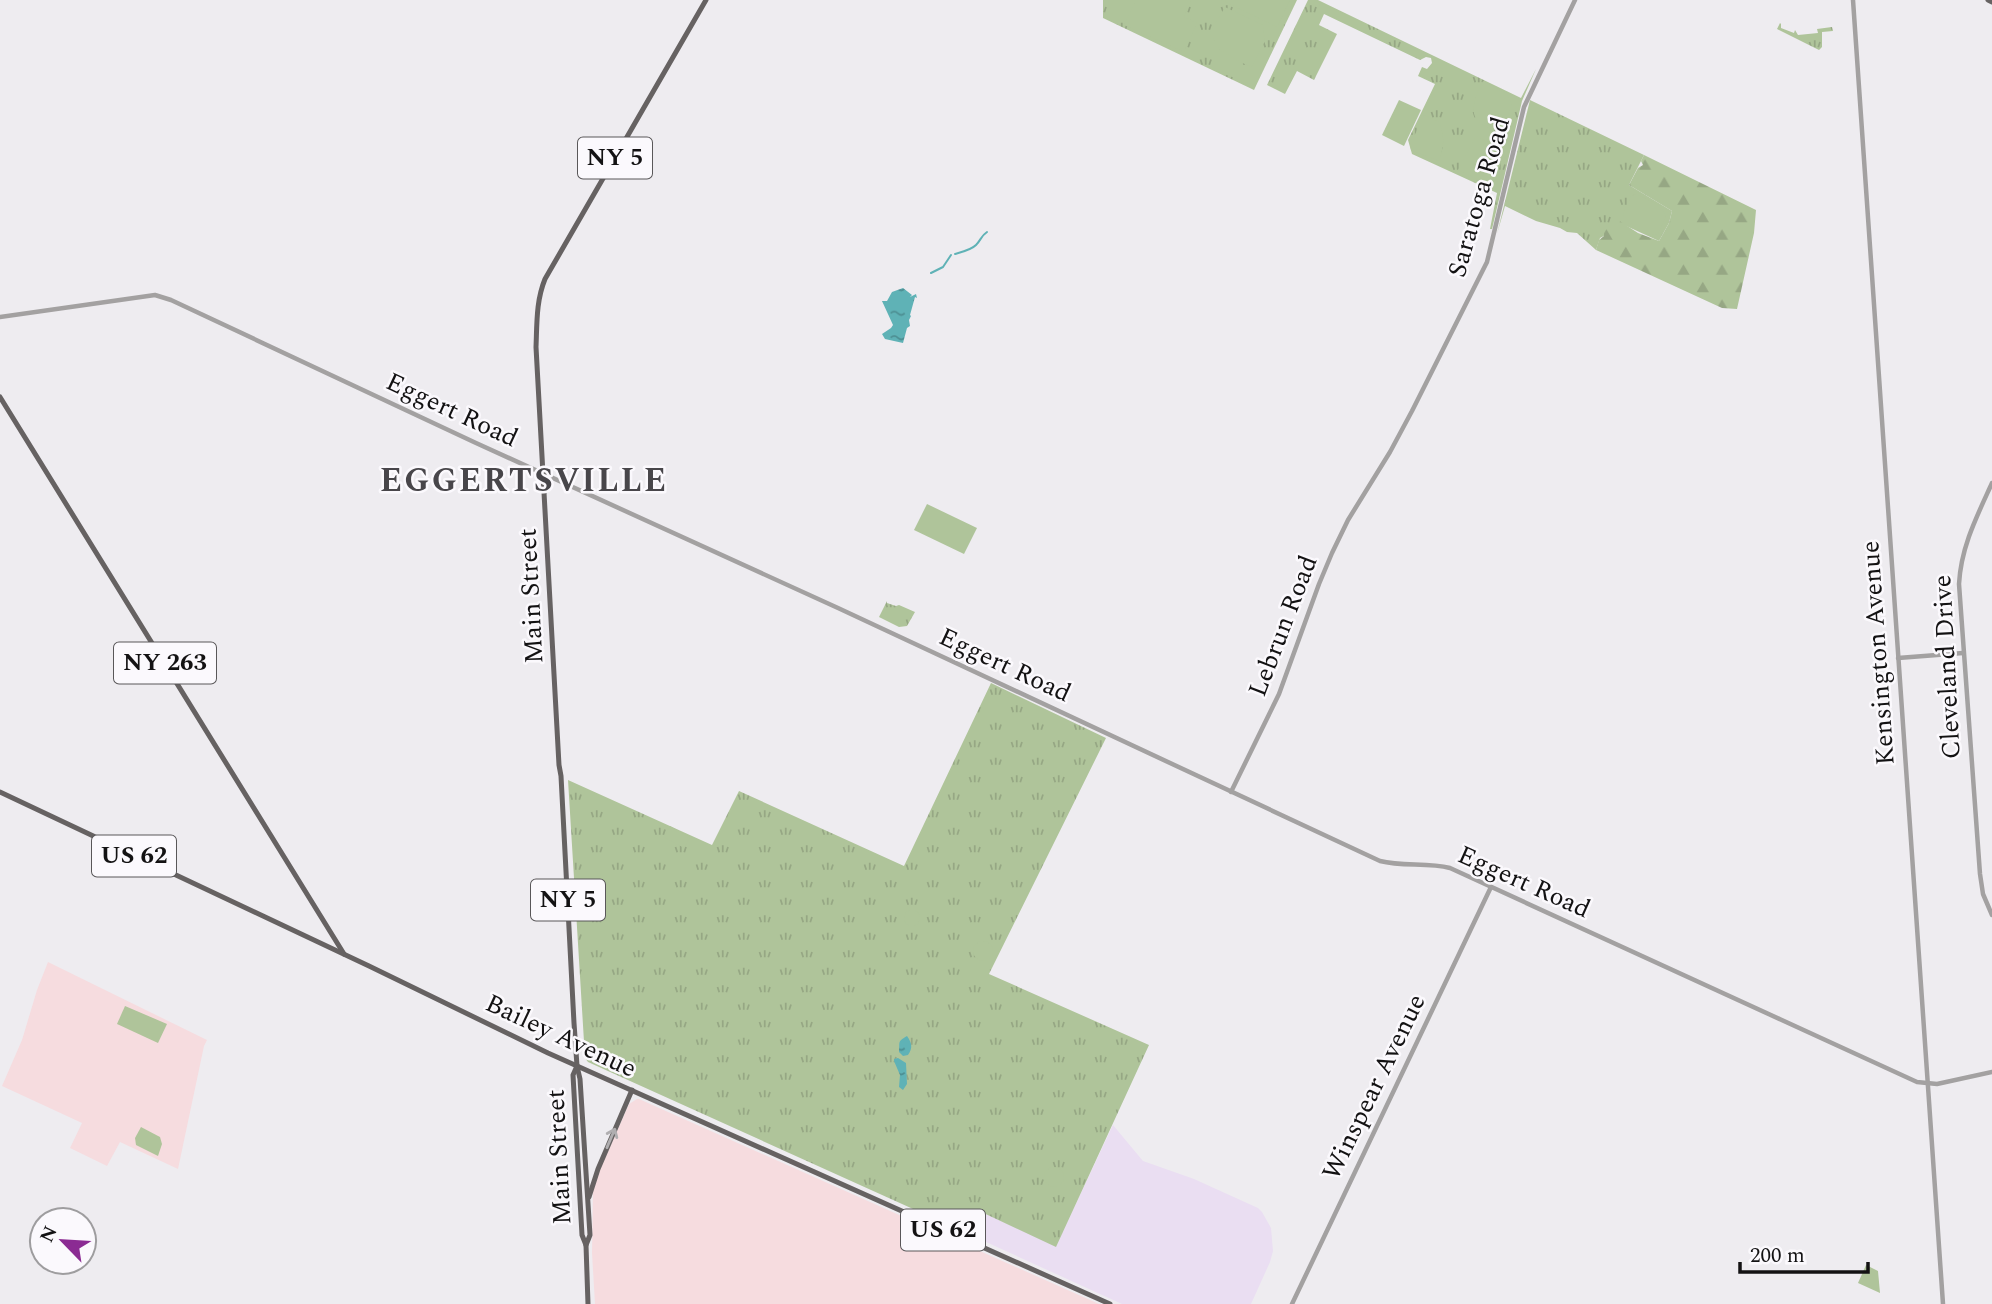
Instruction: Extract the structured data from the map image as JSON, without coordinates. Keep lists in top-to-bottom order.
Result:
{
  "streets": {
    "main road": [
      "NY 5",
      "Main Street",
      "NY 263",
      "US 62",
      "Bailey Avenue"
    ],
    "street": [
      "Saratoga Road",
      "Eggert Road",
      "Lebrun Road",
      "Kensington Avenue",
      "Cleveland Drive",
      "Winspear Avenue"
    ]
  },
  "crossings": [
    ["Saratoga Road", "Lebrun Road"],
    ["Eggert Road", "Main Street"],
    ["Eggert Road", "Lebrun Road"],
    ["Eggert Road", "Kensington Avenue"],
    ["Eggert Road", "Winspear Avenue"],
    ["Main Street", "Bailey Avenue"],
    ["NY 263", "Bailey Avenue"]
  ],
  "districts": ["EGGERTSVILLE"],
  "scale_bar": "200 m",
  "north": "top left"
}
